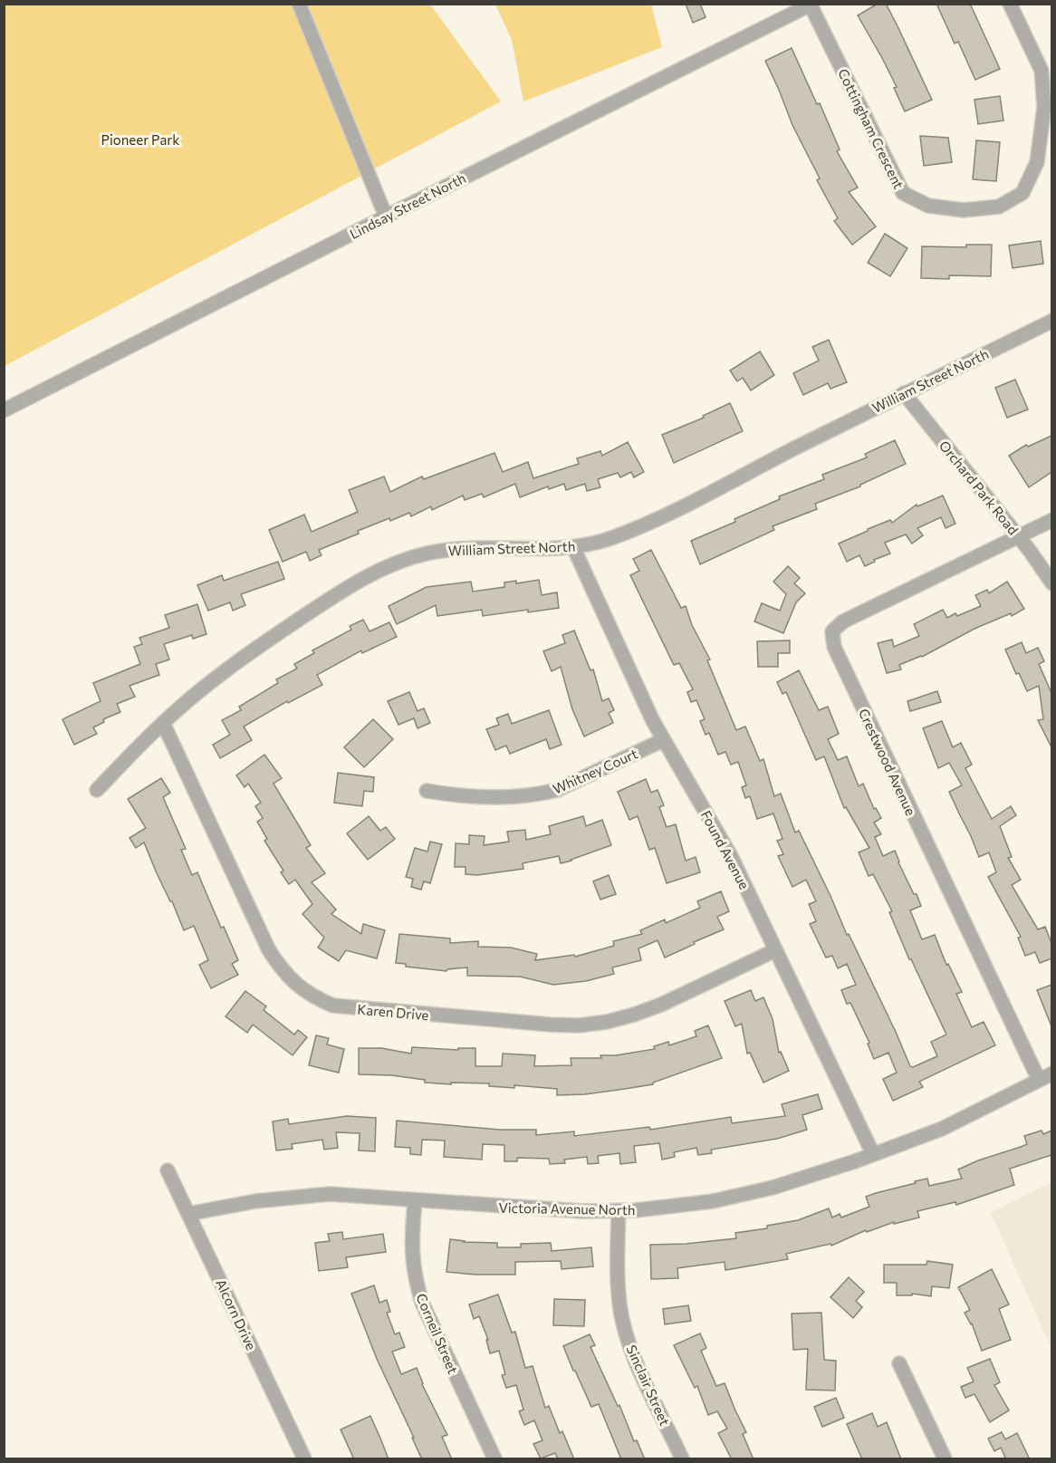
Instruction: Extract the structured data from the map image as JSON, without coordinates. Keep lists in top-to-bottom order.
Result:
{
  "streets": {
    "street": [
      "Cottingham Crescent",
      "Lindsay Street North",
      "William Street North",
      "Orchard Park Road",
      "Crestwood Avenue",
      "Whitney Court",
      "Found Avenue",
      "Karen Drive",
      "Victoria Avenue North",
      "Alcorn Drive",
      "Corneil Street",
      "Sinclair Street"
    ]
  },
  "crossings": [
    ["Cottingham Crescent", "Lindsay Street North"],
    ["William Street North", "Orchard Park Road"],
    ["William Street North", "Found Avenue"],
    ["William Street North", "Karen Drive"],
    ["Orchard Park Road", "Crestwood Avenue"],
    ["Crestwood Avenue", "Victoria Avenue North"],
    ["Whitney Court", "Found Avenue"],
    ["Found Avenue", "Karen Drive"],
    ["Found Avenue", "Victoria Avenue North"],
    ["Victoria Avenue North", "Alcorn Drive"],
    ["Victoria Avenue North", "Corneil Street"],
    ["Victoria Avenue North", "Sinclair Street"]
  ],
  "parks": ["Pioneer Park"]
}
